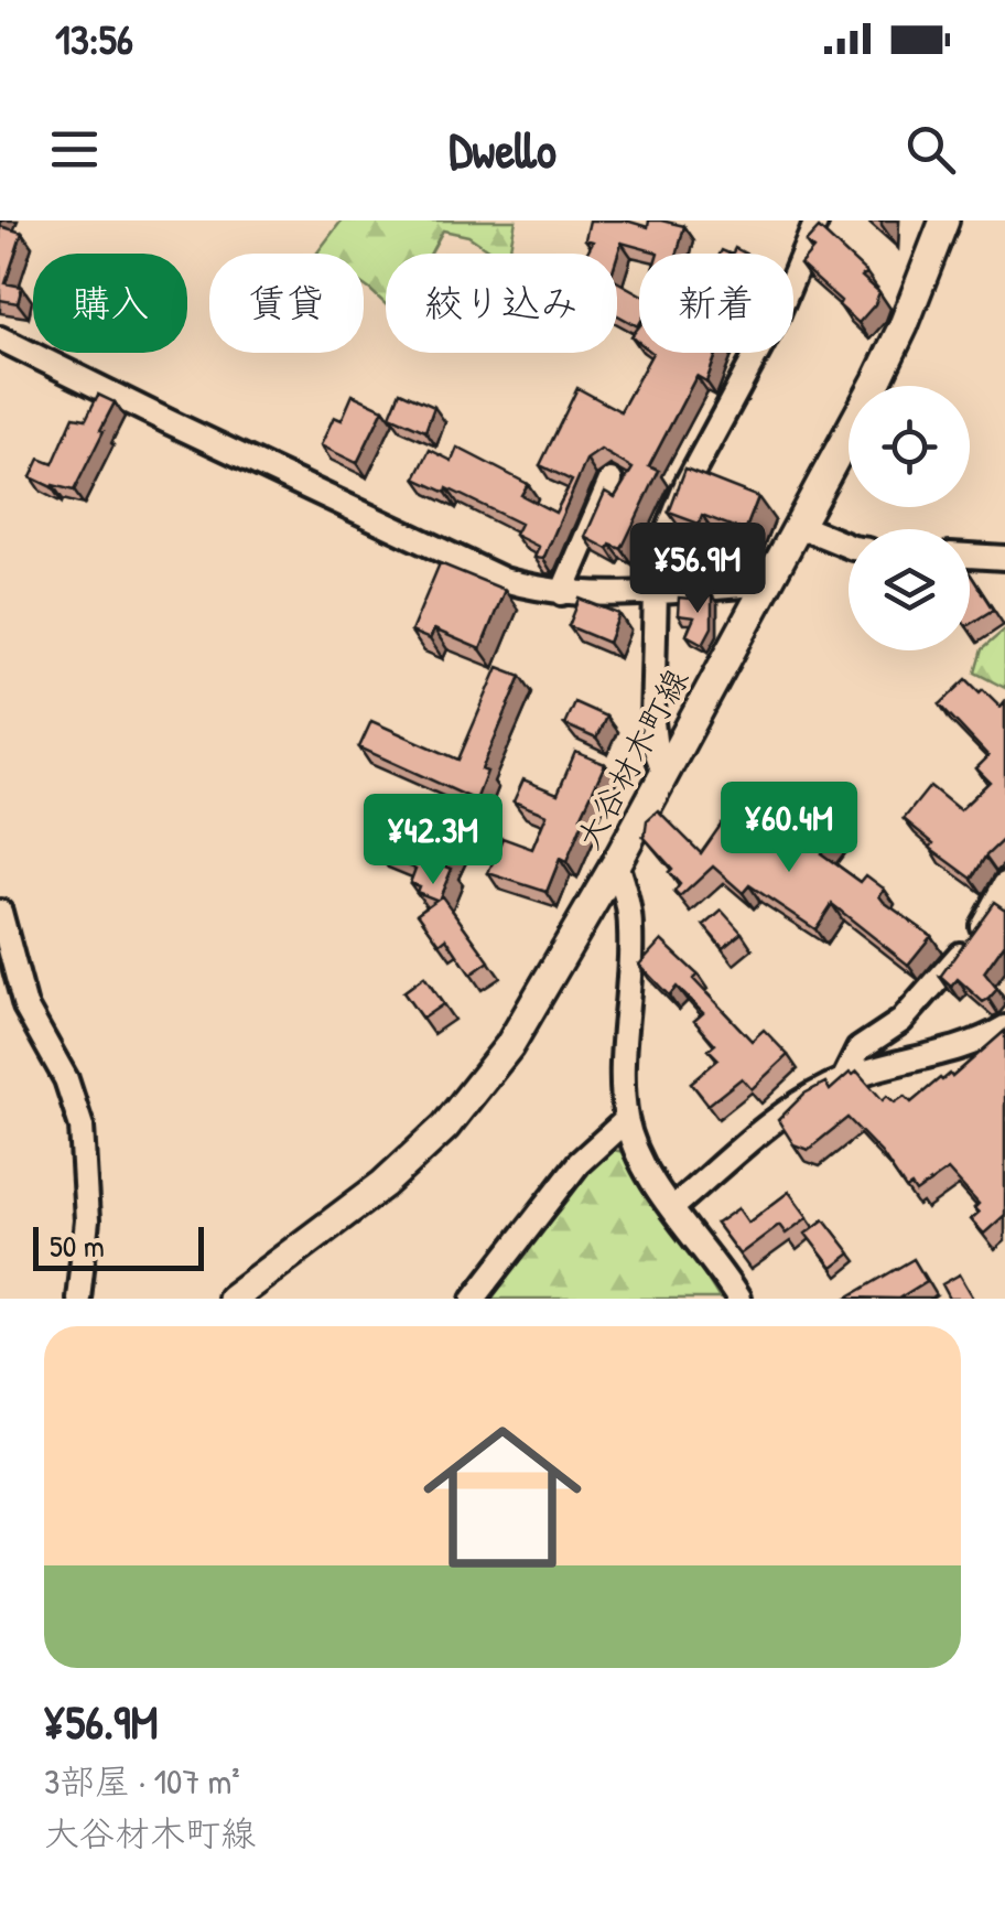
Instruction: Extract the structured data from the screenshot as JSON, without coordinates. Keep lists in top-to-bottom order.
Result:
{
  "streets": {
    "main road": ["大谷材木町線"]
  },
  "scale_bar": "50 m",
  "page": {
    "status": "13:56",
    "header": "Dwello",
    "chip": [
      "購入",
      "賃貸",
      "絞り込み",
      "新着"
    ],
    "price": ["¥56.9M", "¥60.4M", "¥42.3M"],
    "scale": "50 m",
    "list": [
      {
        "name": "¥56.9M",
        "note": "3部屋 · 107 m² · 大谷材木町線"
      }
    ]
  }
}
